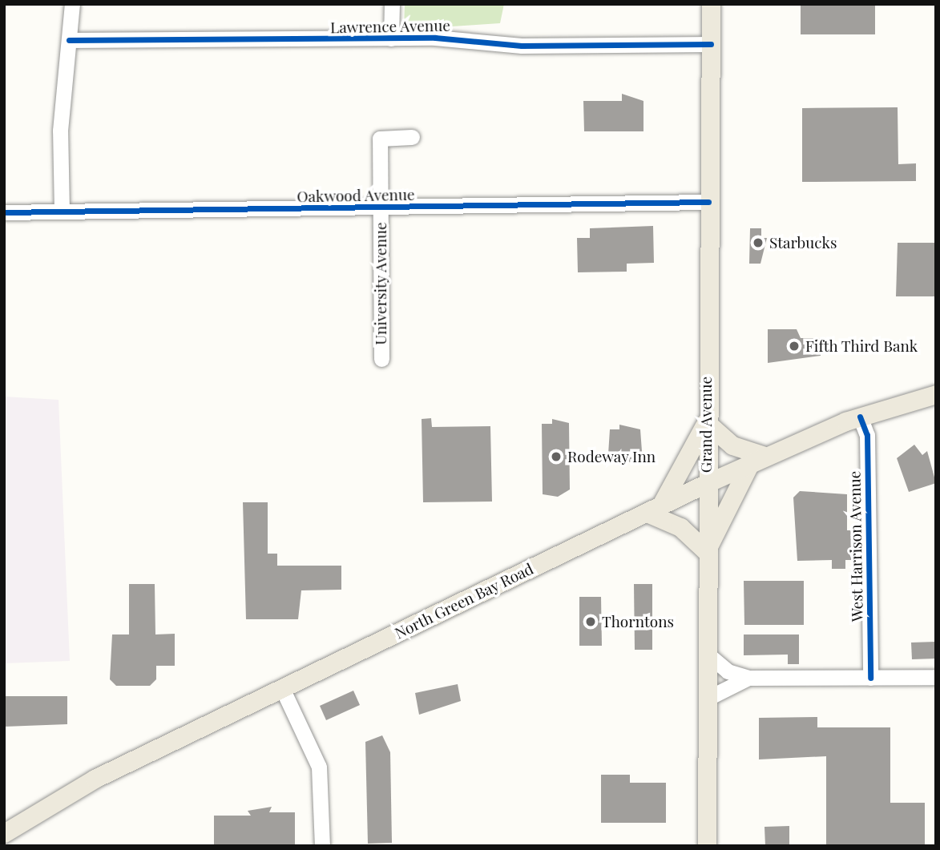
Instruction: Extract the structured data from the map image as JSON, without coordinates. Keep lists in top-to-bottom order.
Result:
{
  "streets": {
    "main road": ["Grand Avenue", "North Green Bay Road"],
    "street": [
      "Lawrence Avenue",
      "Oakwood Avenue",
      "University Avenue",
      "West Harrison Avenue"
    ]
  },
  "crossings": [
    ["Lawrence Avenue", "Grand Avenue"],
    ["Oakwood Avenue", "University Avenue"],
    ["Oakwood Avenue", "Grand Avenue"],
    ["Grand Avenue", "North Green Bay Road"],
    ["West Harrison Avenue", "North Green Bay Road"]
  ],
  "places": [
    "Starbucks",
    "Fifth Third Bank",
    "Rodeway Inn",
    "Thorntons"
  ]
}
